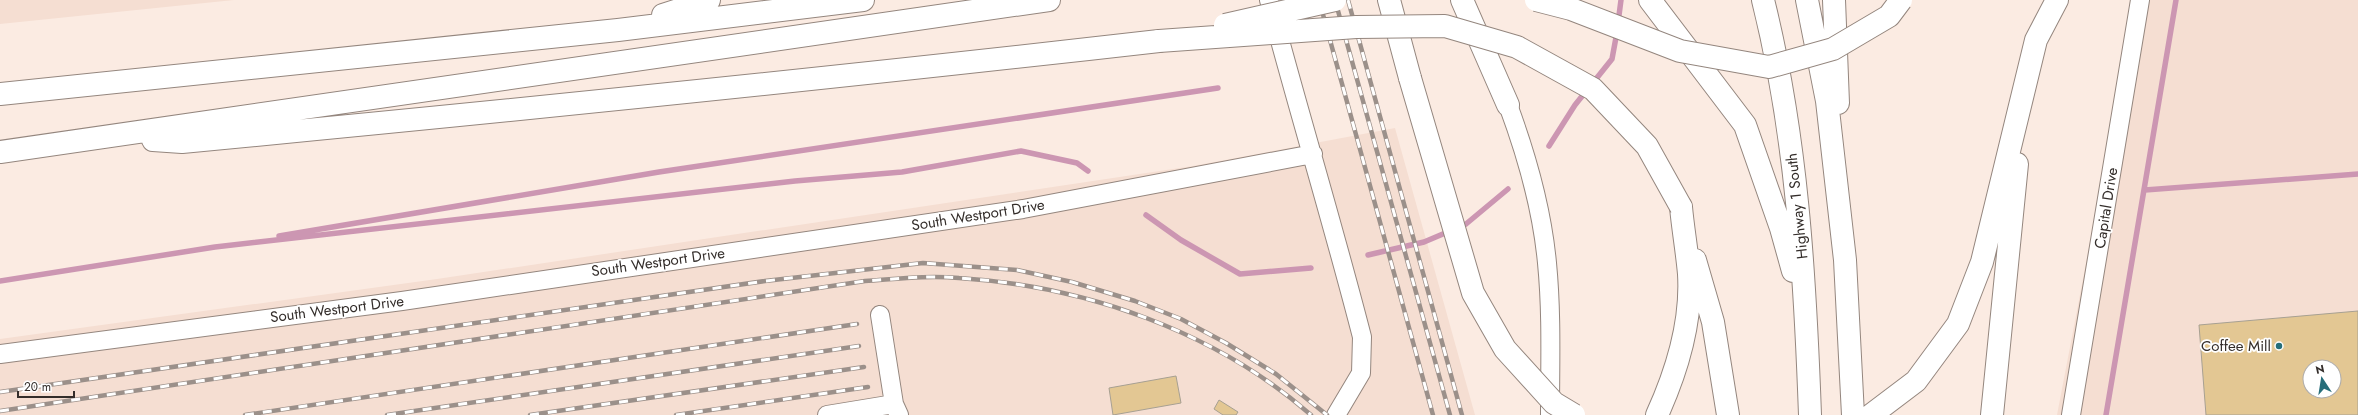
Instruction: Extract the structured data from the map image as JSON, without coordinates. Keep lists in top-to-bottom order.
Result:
{
  "streets": {
    "highway": ["Highway 1 South"],
    "street": ["Capital Drive", "South Westport Drive"]
  },
  "places": ["Coffee Mill"],
  "scale_bar": "20 m",
  "north": "top"
}
